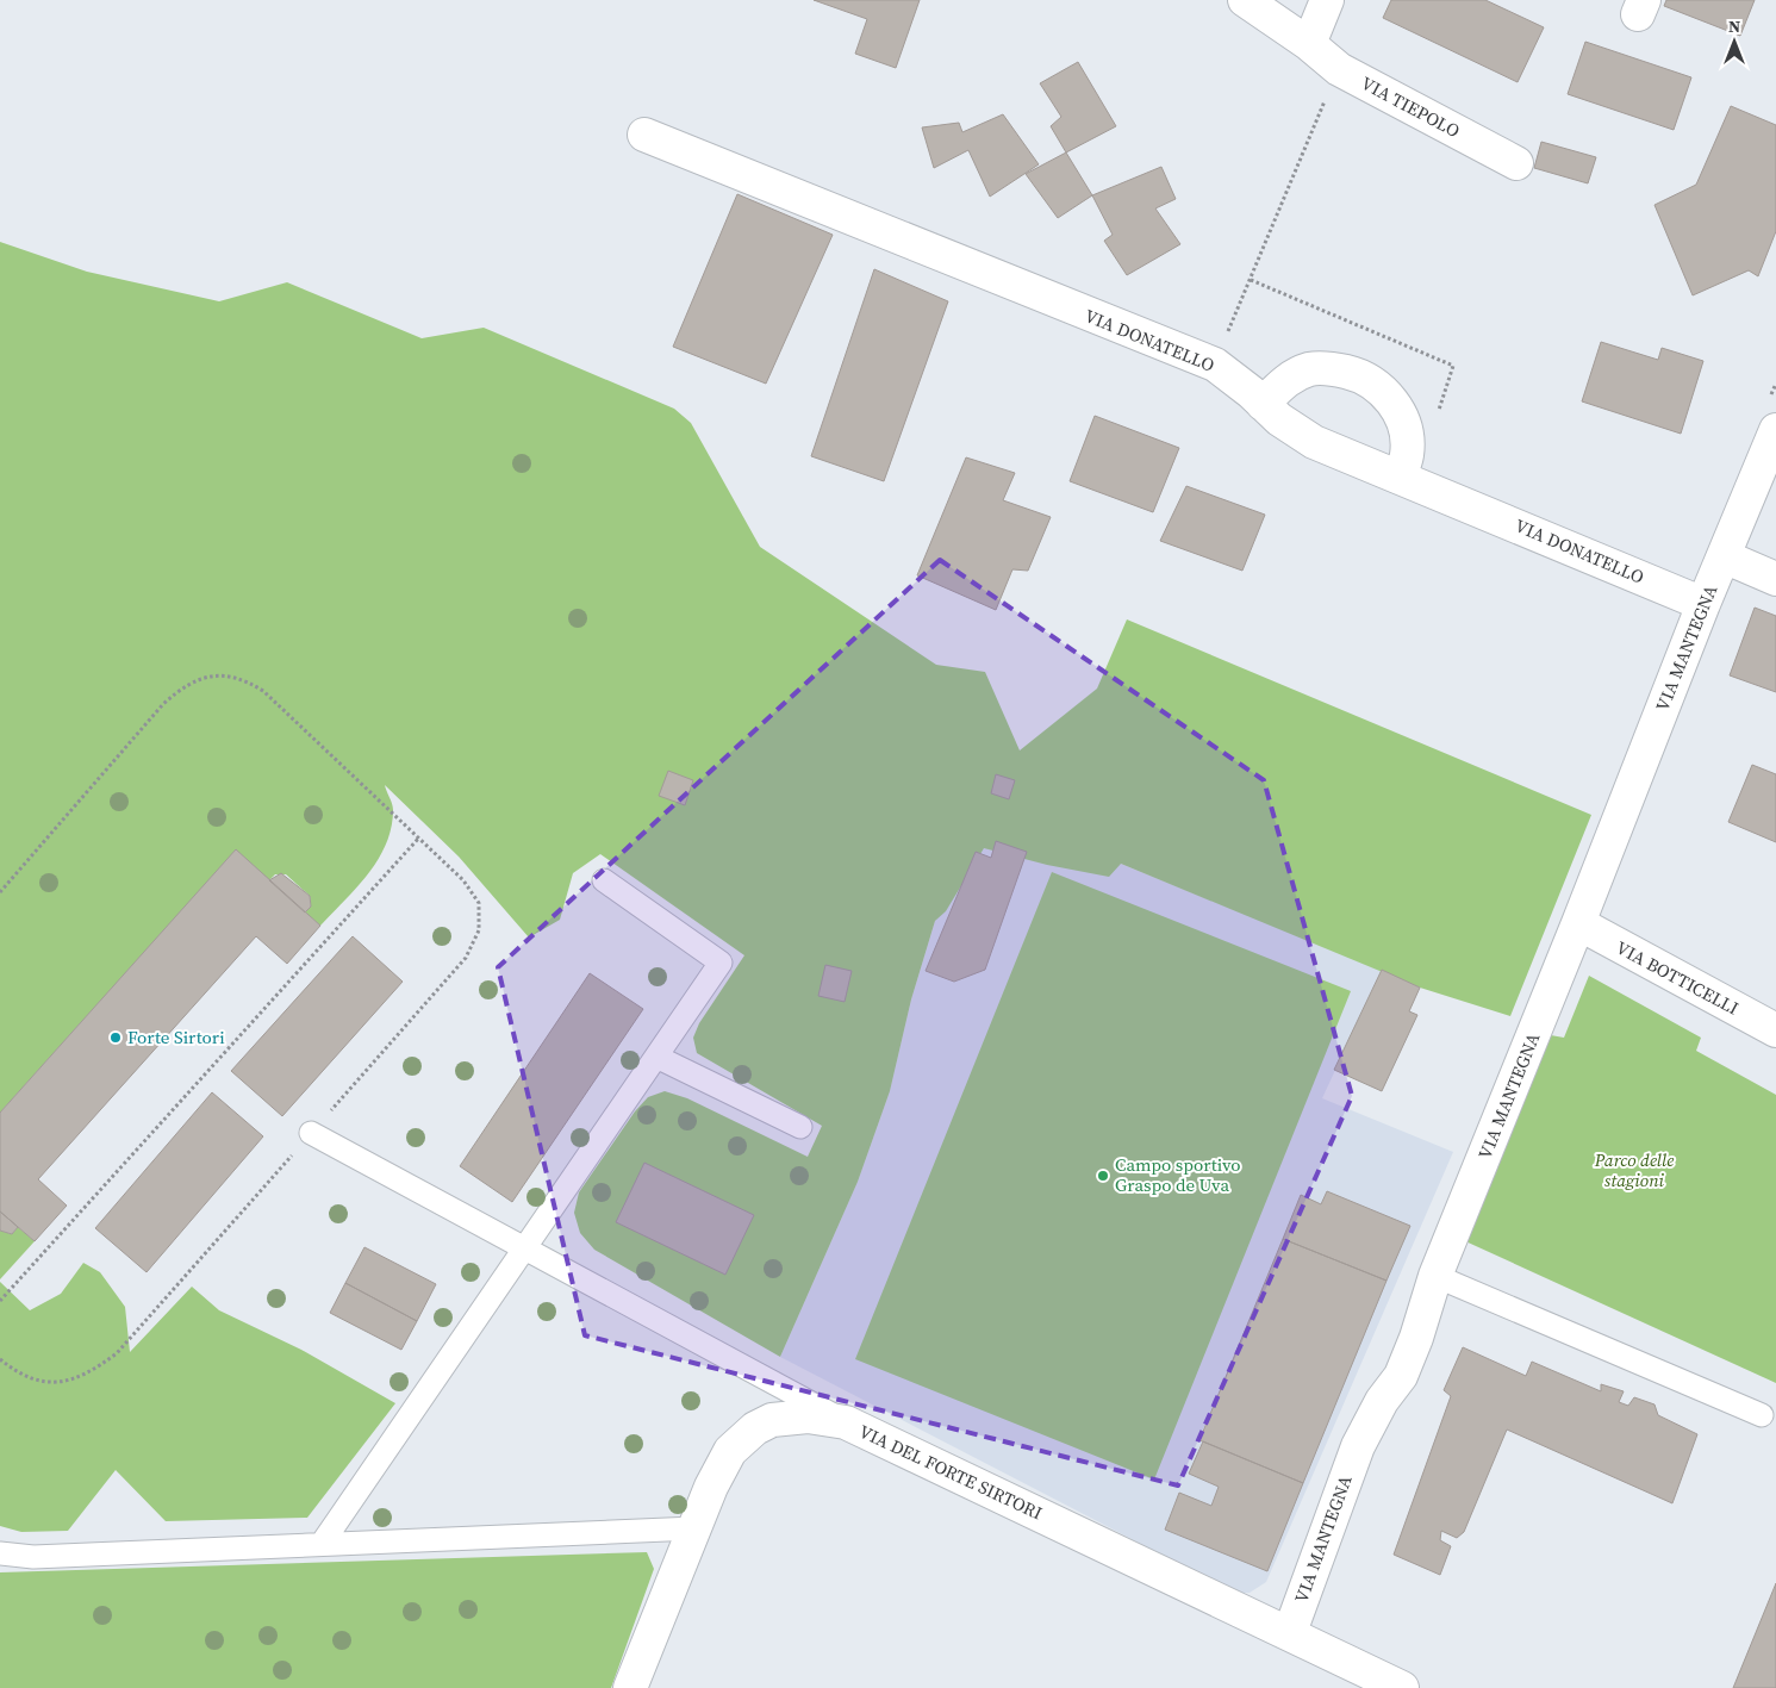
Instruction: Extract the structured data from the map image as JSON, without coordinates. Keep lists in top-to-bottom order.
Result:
{
  "streets": {
    "street": [
      "VIA TIEPOLO",
      "VIA DONATELLO",
      "VIA MANTEGNA",
      "VIA BOTTICELLI",
      "VIA DEL FORTE SIRTORI"
    ]
  },
  "crossings": [
    ["VIA DONATELLO", "VIA MANTEGNA"],
    ["VIA MANTEGNA", "VIA BOTTICELLI"],
    ["VIA MANTEGNA", "VIA DEL FORTE SIRTORI"]
  ],
  "parks": ["Parco delle stagioni"],
  "places": ["Forte Sirtori", "Campo sportivo Graspo de Uva"],
  "north": "top"
}
